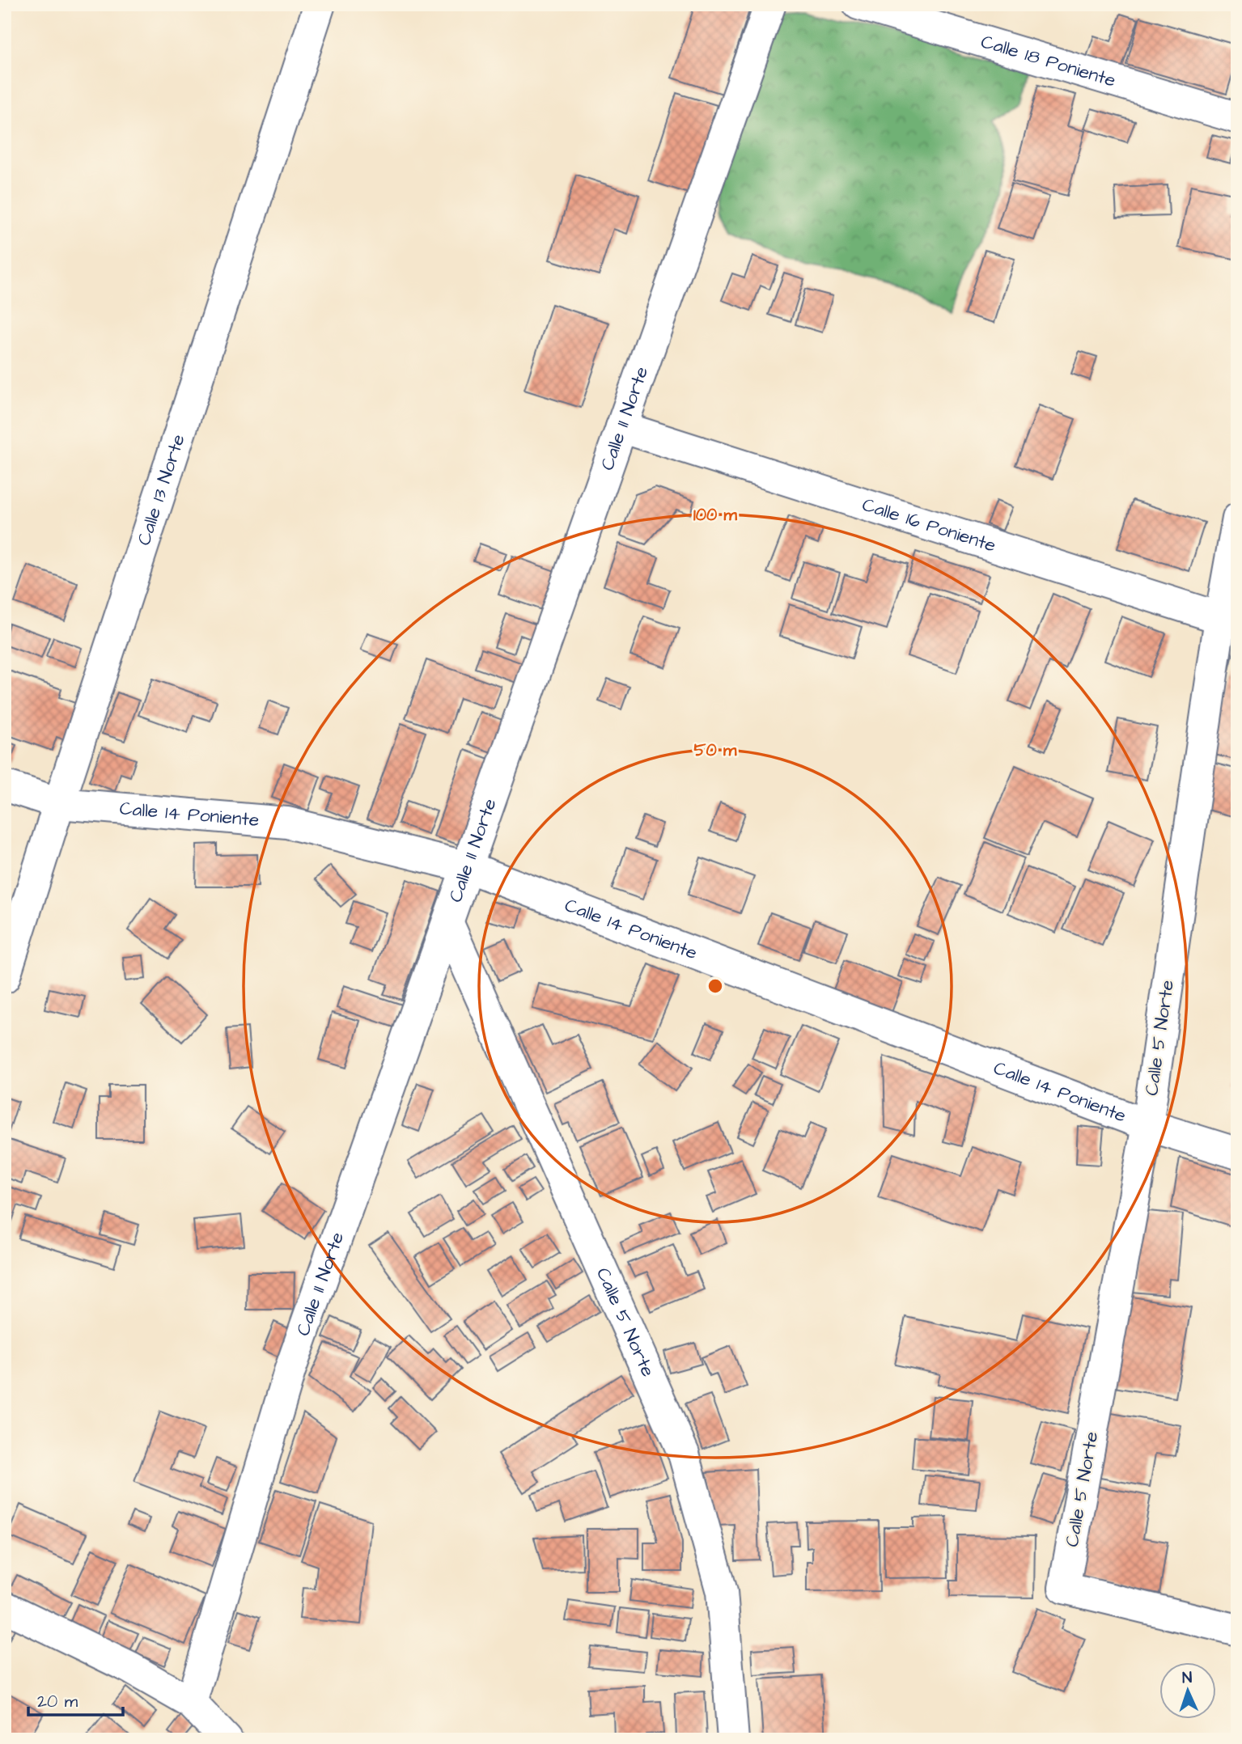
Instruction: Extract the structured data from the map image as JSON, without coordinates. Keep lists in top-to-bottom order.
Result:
{
  "streets": {
    "street": [
      "Calle 18 Poniente",
      "Calle 11 Norte",
      "Calle 13 Norte",
      "Calle 16 Poniente",
      "Calle 14 Poniente",
      "Calle 5 Norte"
    ]
  },
  "crossings": [
    ["Calle 11 Norte", "Calle 16 Poniente"],
    ["Calle 11 Norte", "Calle 14 Poniente"],
    ["Calle 11 Norte", "Calle 5 Norte"],
    ["Calle 13 Norte", "Calle 14 Poniente"],
    ["Calle 16 Poniente", "Calle 5 Norte"],
    ["Calle 14 Poniente", "Calle 5 Norte"]
  ],
  "scale_bar": "20 m",
  "north": "top",
  "rings": ["100 m", "50 m"]
}
